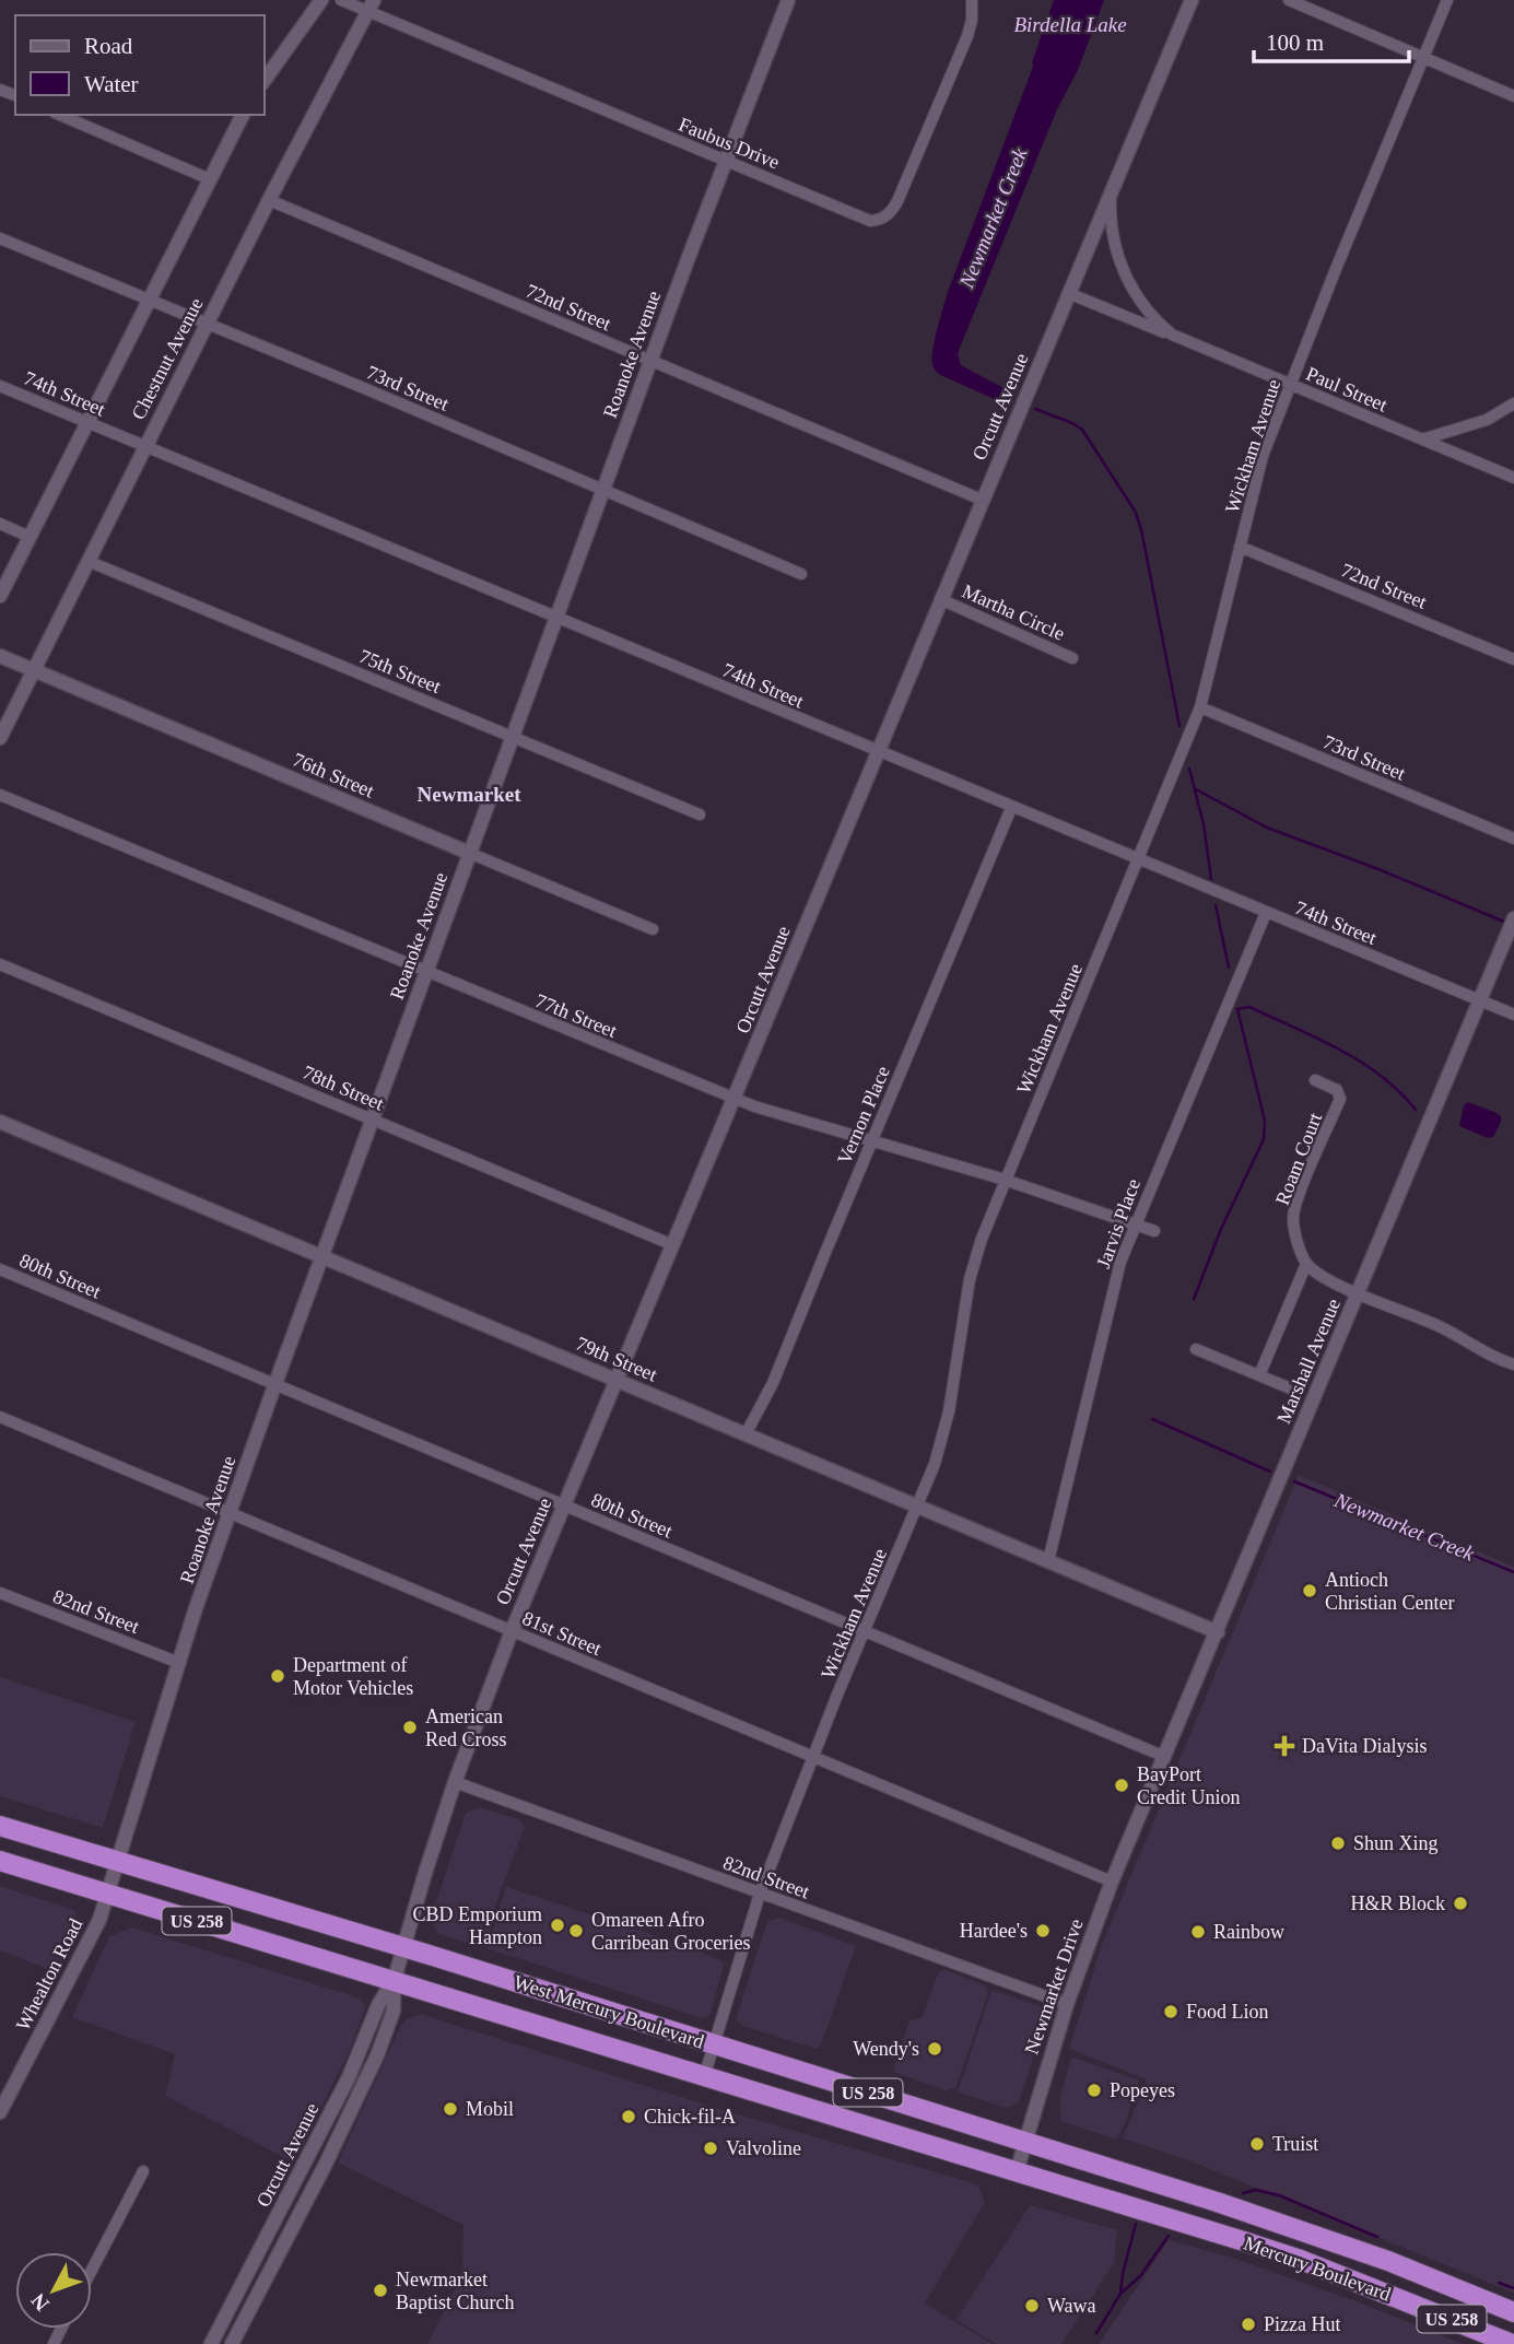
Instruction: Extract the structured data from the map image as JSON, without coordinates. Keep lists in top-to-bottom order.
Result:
{
  "streets": {
    "highway": ["US 258", "West Mercury Boulevard", "Mercury Boulevard"],
    "street": [
      "Faubus Drive",
      "72nd Street",
      "Roanoke Avenue",
      "Chestnut Avenue",
      "73rd Street",
      "Paul Street",
      "74th Street",
      "Orcutt Avenue",
      "Wickham Avenue",
      "Martha Circle",
      "75th Street",
      "76th Street",
      "77th Street",
      "78th Street",
      "Vernon Place",
      "Roam Court",
      "Jarvis Place",
      "80th Street",
      "79th Street",
      "Marshall Avenue",
      "82nd Street",
      "81st Street",
      "Whealton Road",
      "Newmarket Drive"
    ]
  },
  "crossings": [
    ["Faubus Drive", "Roanoke Avenue"],
    ["Faubus Drive", "Chestnut Avenue"],
    ["72nd Street", "Roanoke Avenue"],
    ["72nd Street", "Chestnut Avenue"],
    ["72nd Street", "Orcutt Avenue"],
    ["72nd Street", "Wickham Avenue"],
    ["Roanoke Avenue", "73rd Street"],
    ["Roanoke Avenue", "74th Street"],
    ["Roanoke Avenue", "75th Street"],
    ["Roanoke Avenue", "76th Street"],
    ["Roanoke Avenue", "77th Street"],
    ["Roanoke Avenue", "78th Street"],
    ["Roanoke Avenue", "80th Street"],
    ["Roanoke Avenue", "79th Street"],
    ["Roanoke Avenue", "82nd Street"],
    ["Roanoke Avenue", "81st Street"],
    ["Roanoke Avenue", "Whealton Road"],
    ["Roanoke Avenue", "West Mercury Boulevard"],
    ["Chestnut Avenue", "73rd Street"],
    ["Chestnut Avenue", "74th Street"],
    ["Chestnut Avenue", "75th Street"],
    ["Chestnut Avenue", "76th Street"],
    ["73rd Street", "Wickham Avenue"],
    ["Paul Street", "Orcutt Avenue"],
    ["Paul Street", "Wickham Avenue"],
    ["74th Street", "Orcutt Avenue"],
    ["74th Street", "Wickham Avenue"],
    ["74th Street", "Vernon Place"],
    ["74th Street", "Jarvis Place"],
    ["74th Street", "Marshall Avenue"],
    ["Orcutt Avenue", "Martha Circle"],
    ["Orcutt Avenue", "77th Street"],
    ["Orcutt Avenue", "78th Street"],
    ["Orcutt Avenue", "80th Street"],
    ["Orcutt Avenue", "79th Street"],
    ["Orcutt Avenue", "82nd Street"],
    ["Orcutt Avenue", "81st Street"],
    ["Orcutt Avenue", "West Mercury Boulevard"],
    ["Wickham Avenue", "77th Street"],
    ["Wickham Avenue", "80th Street"],
    ["Wickham Avenue", "79th Street"],
    ["Wickham Avenue", "82nd Street"],
    ["Wickham Avenue", "81st Street"],
    ["Wickham Avenue", "West Mercury Boulevard"],
    ["77th Street", "Vernon Place"],
    ["77th Street", "Jarvis Place"],
    ["Vernon Place", "79th Street"],
    ["Jarvis Place", "79th Street"],
    ["80th Street", "Marshall Avenue"],
    ["79th Street", "Marshall Avenue"],
    ["Marshall Avenue", "Newmarket Drive"],
    ["82nd Street", "Newmarket Drive"],
    ["81st Street", "Newmarket Drive"],
    ["Whealton Road", "West Mercury Boulevard"],
    ["Newmarket Drive", "West Mercury Boulevard"],
    ["West Mercury Boulevard", "Mercury Boulevard"]
  ],
  "districts": ["Newmarket"],
  "water": ["Birdella Lake", "Newmarket Creek"],
  "places": {
    "other": [
      "Antioch Christian Center",
      "Department of Motor Vehicles",
      "American Red Cross",
      "BayPort Credit Union",
      "Shun Xing",
      "H&R Block",
      "CBD Emporium Hampton",
      "Omareen Afro Carribean Groceries",
      "Hardee's",
      "Rainbow",
      "Food Lion",
      "Wendy's",
      "Popeyes",
      "Mobil",
      "Chick-fil-A",
      "Truist",
      "Valvoline",
      "Newmarket Baptist Church",
      "Wawa",
      "Pizza Hut"
    ],
    "health": ["DaVita Dialysis"]
  },
  "legend": ["Road", "Water"],
  "scale_bar": "100 m",
  "north": "bottom left"
}
